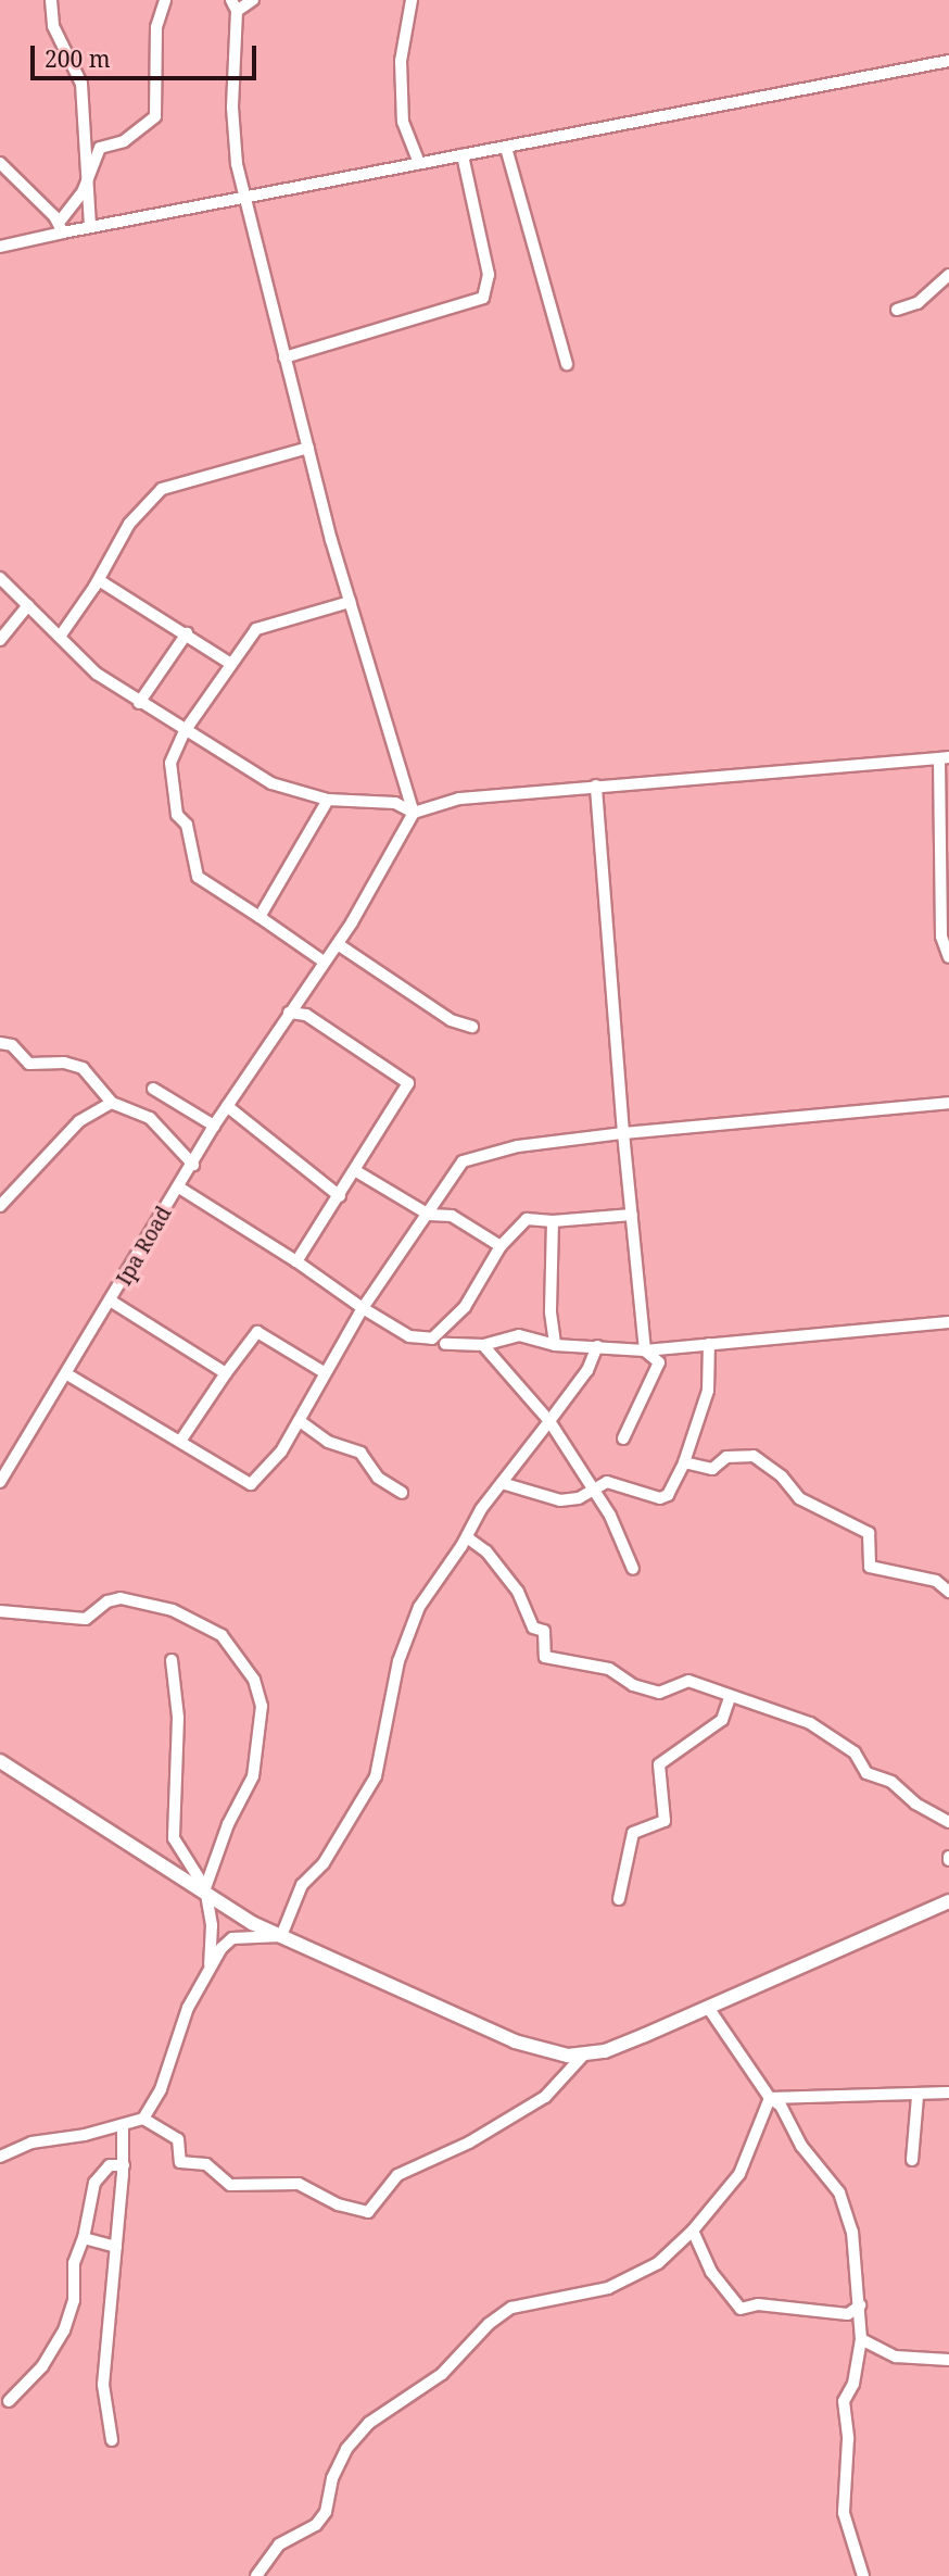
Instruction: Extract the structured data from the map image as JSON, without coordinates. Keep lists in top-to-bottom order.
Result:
{
  "streets": {
    "street": ["Ipa Road"]
  },
  "scale_bar": "200 m"
}
